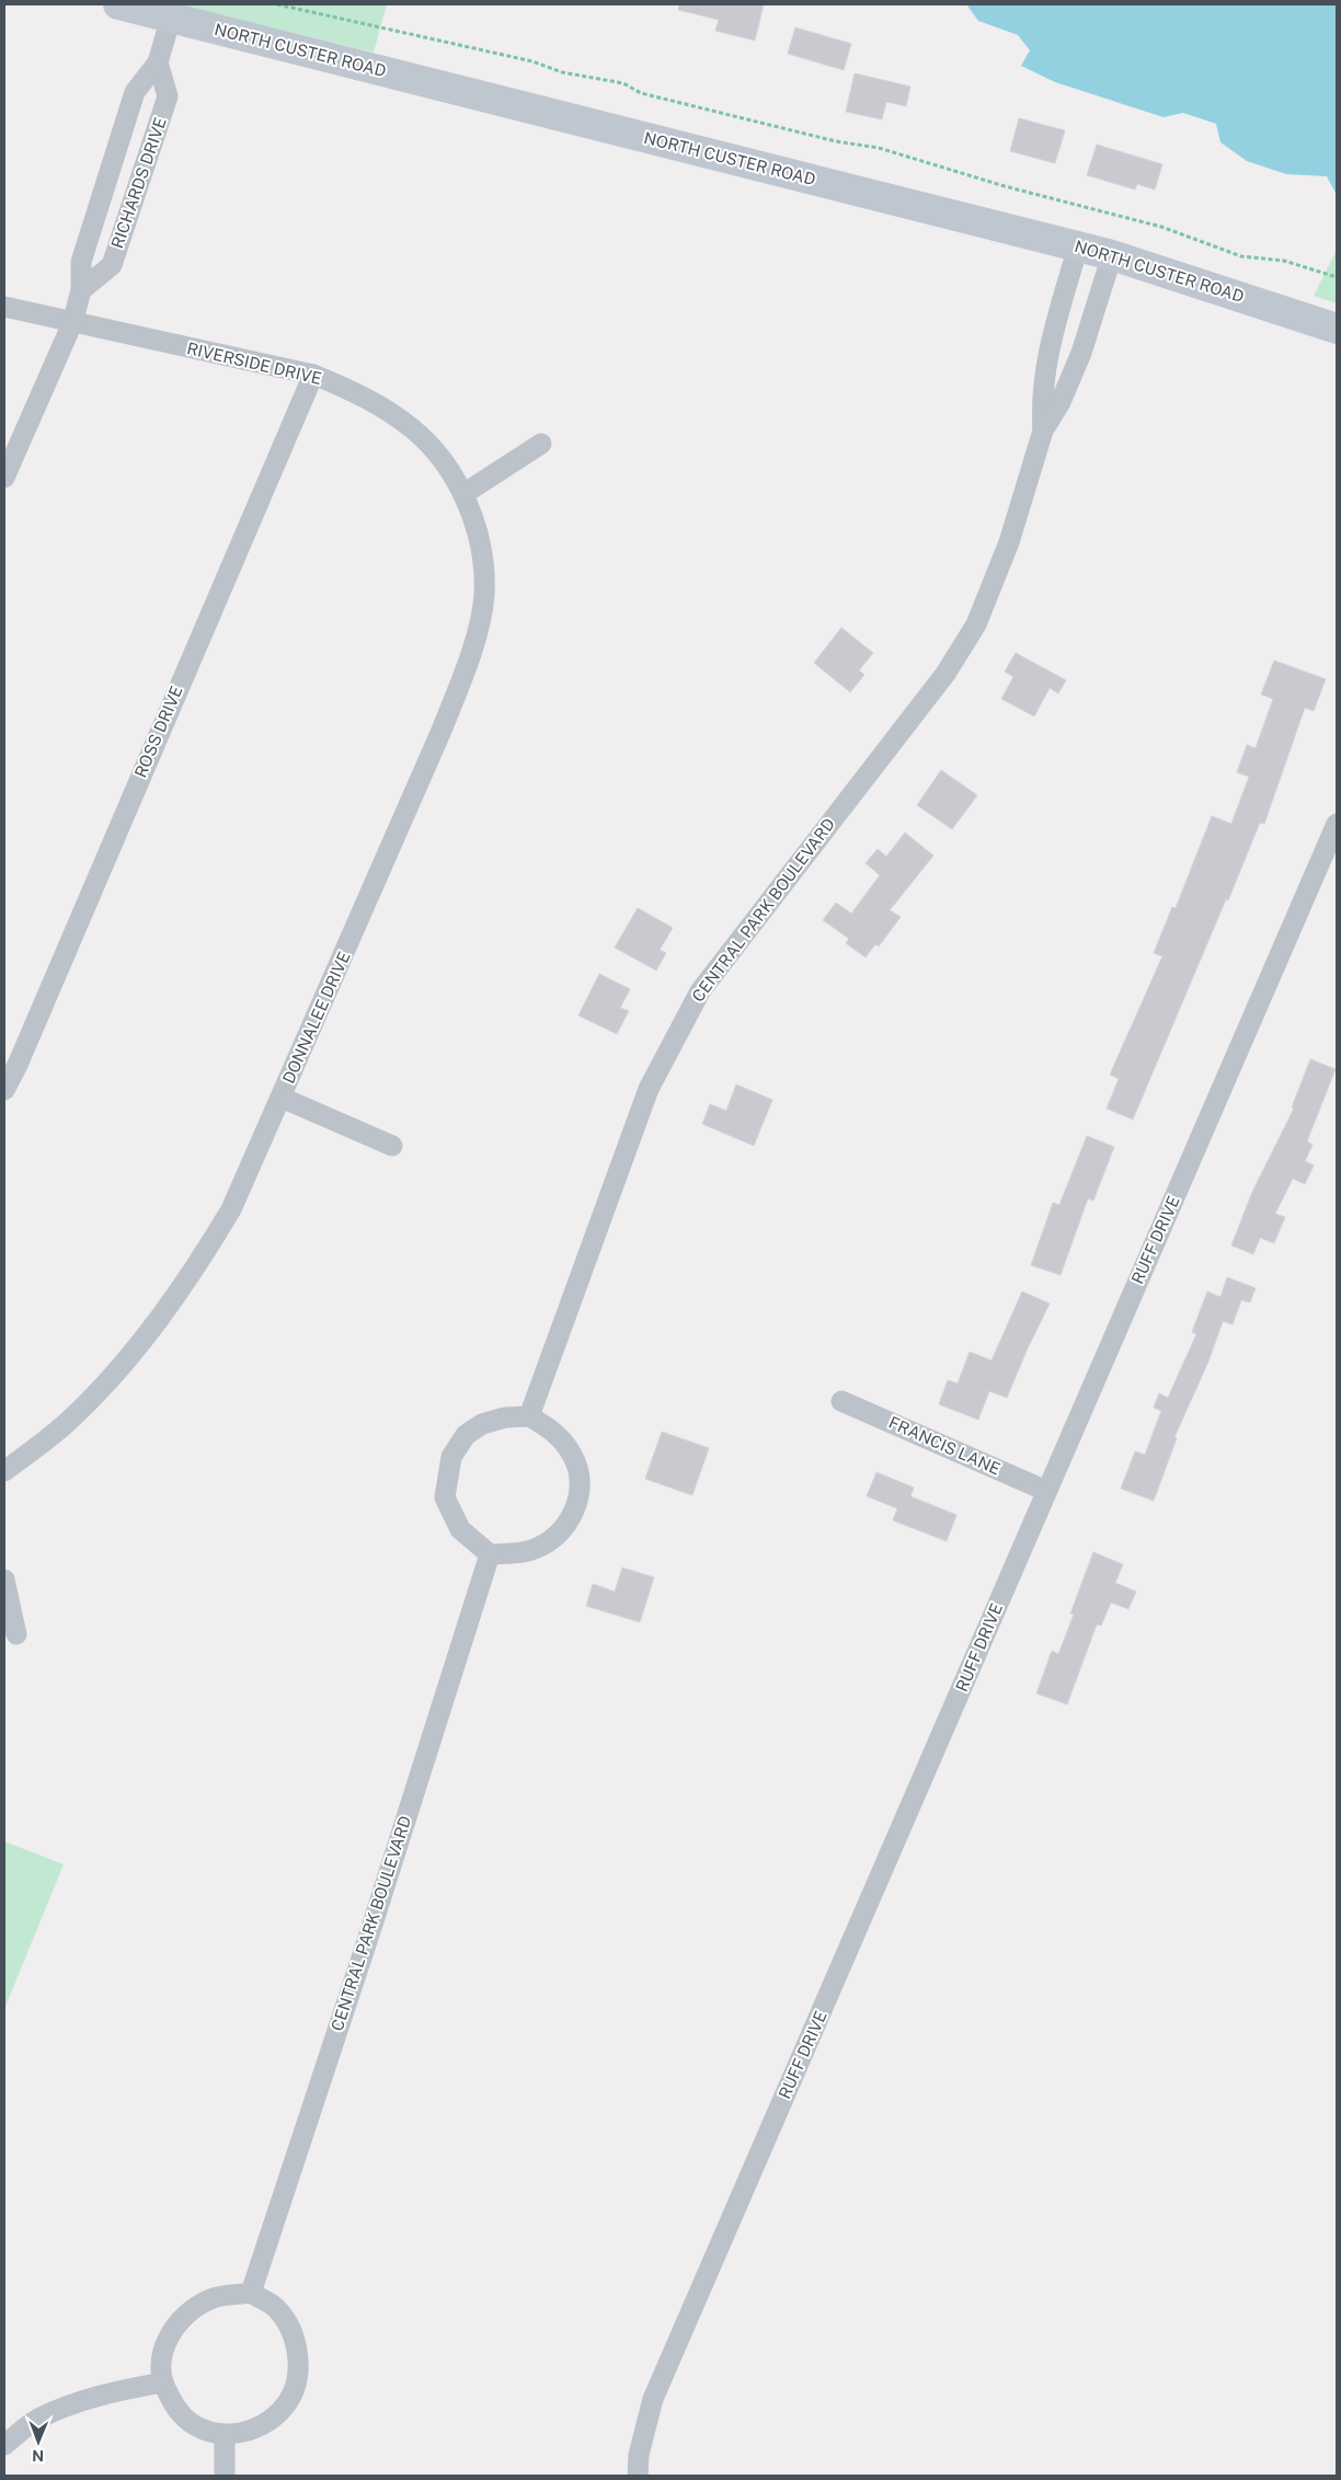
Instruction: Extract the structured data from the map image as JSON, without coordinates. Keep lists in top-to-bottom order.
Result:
{
  "streets": {
    "street": [
      "NORTH CUSTER ROAD",
      "RICHARDS DRIVE",
      "RIVERSIDE DRIVE",
      "ROSS DRIVE",
      "CENTRAL PARK BOULEVARD",
      "DONNALEE DRIVE",
      "RUFF DRIVE",
      "FRANCIS LANE"
    ]
  },
  "crossings": [
    ["NORTH CUSTER ROAD", "RICHARDS DRIVE"],
    ["NORTH CUSTER ROAD", "CENTRAL PARK BOULEVARD"],
    ["RICHARDS DRIVE", "RIVERSIDE DRIVE"],
    ["RIVERSIDE DRIVE", "ROSS DRIVE"],
    ["RIVERSIDE DRIVE", "DONNALEE DRIVE"],
    ["RUFF DRIVE", "FRANCIS LANE"]
  ],
  "north": "bottom"
}
